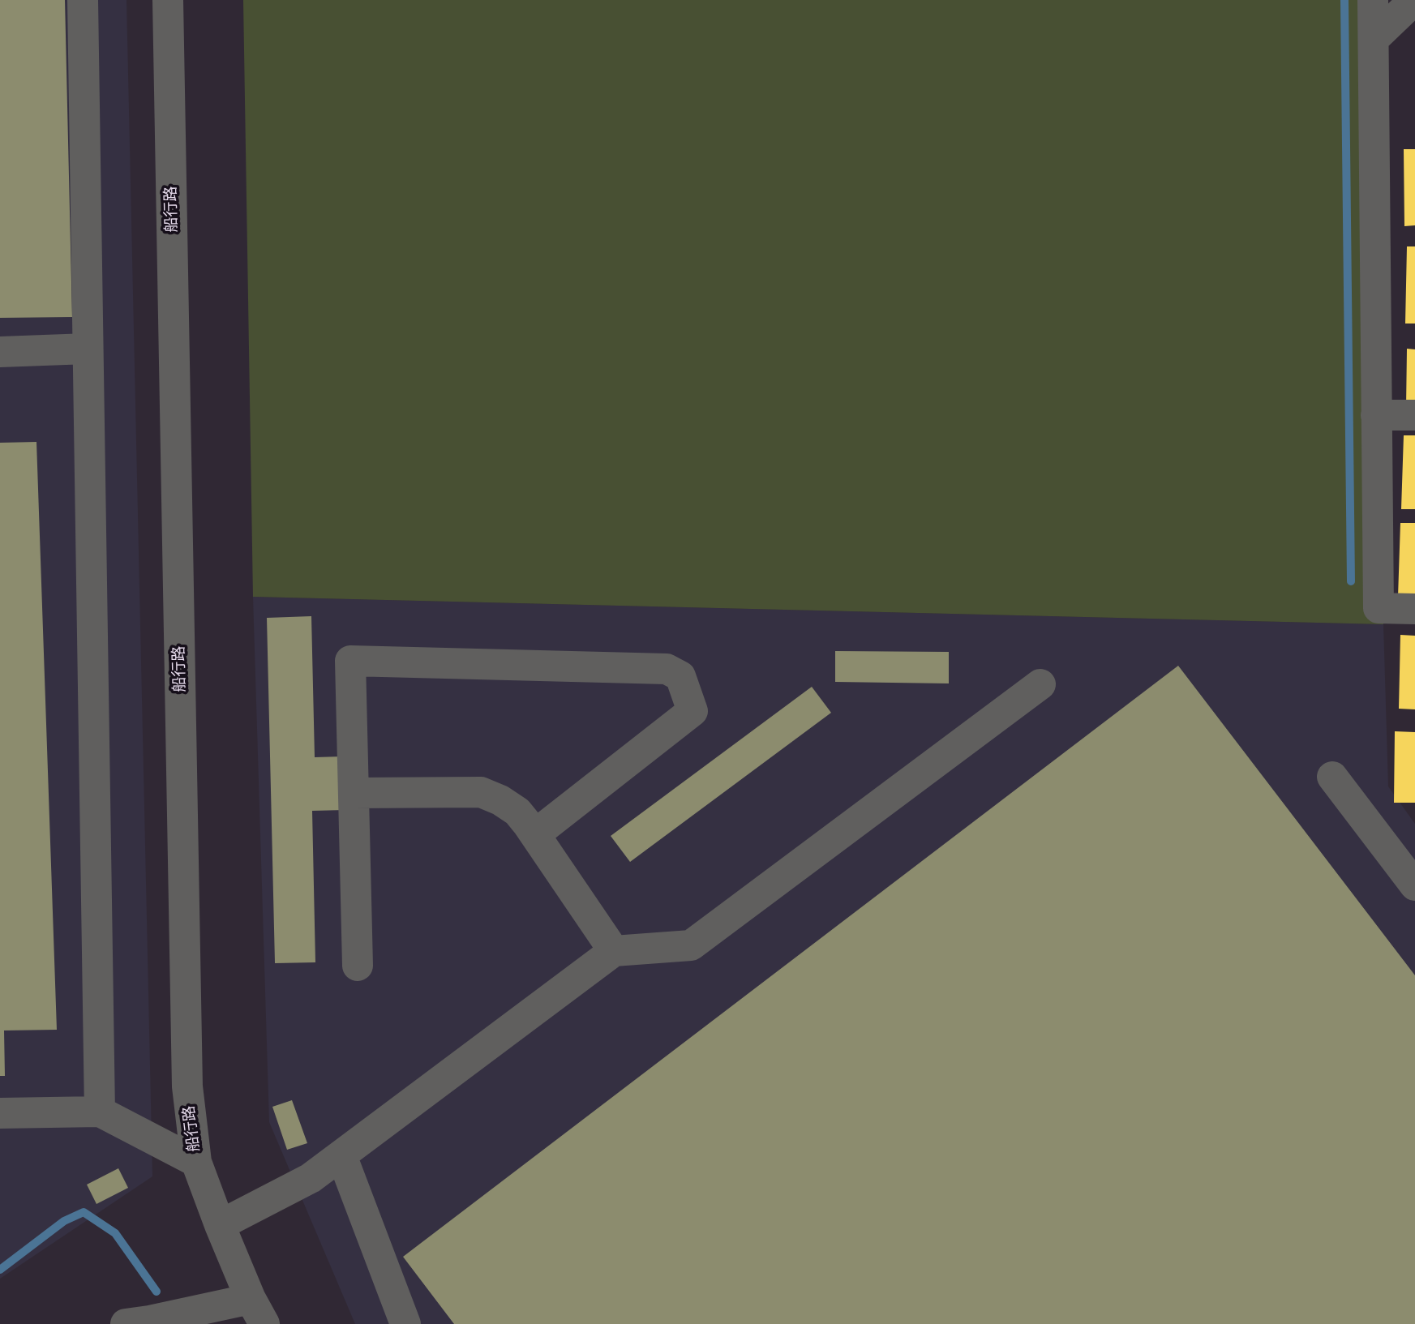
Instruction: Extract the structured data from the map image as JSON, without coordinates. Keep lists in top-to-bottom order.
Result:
{
  "streets": {
    "street": ["船行路"]
  }
}
